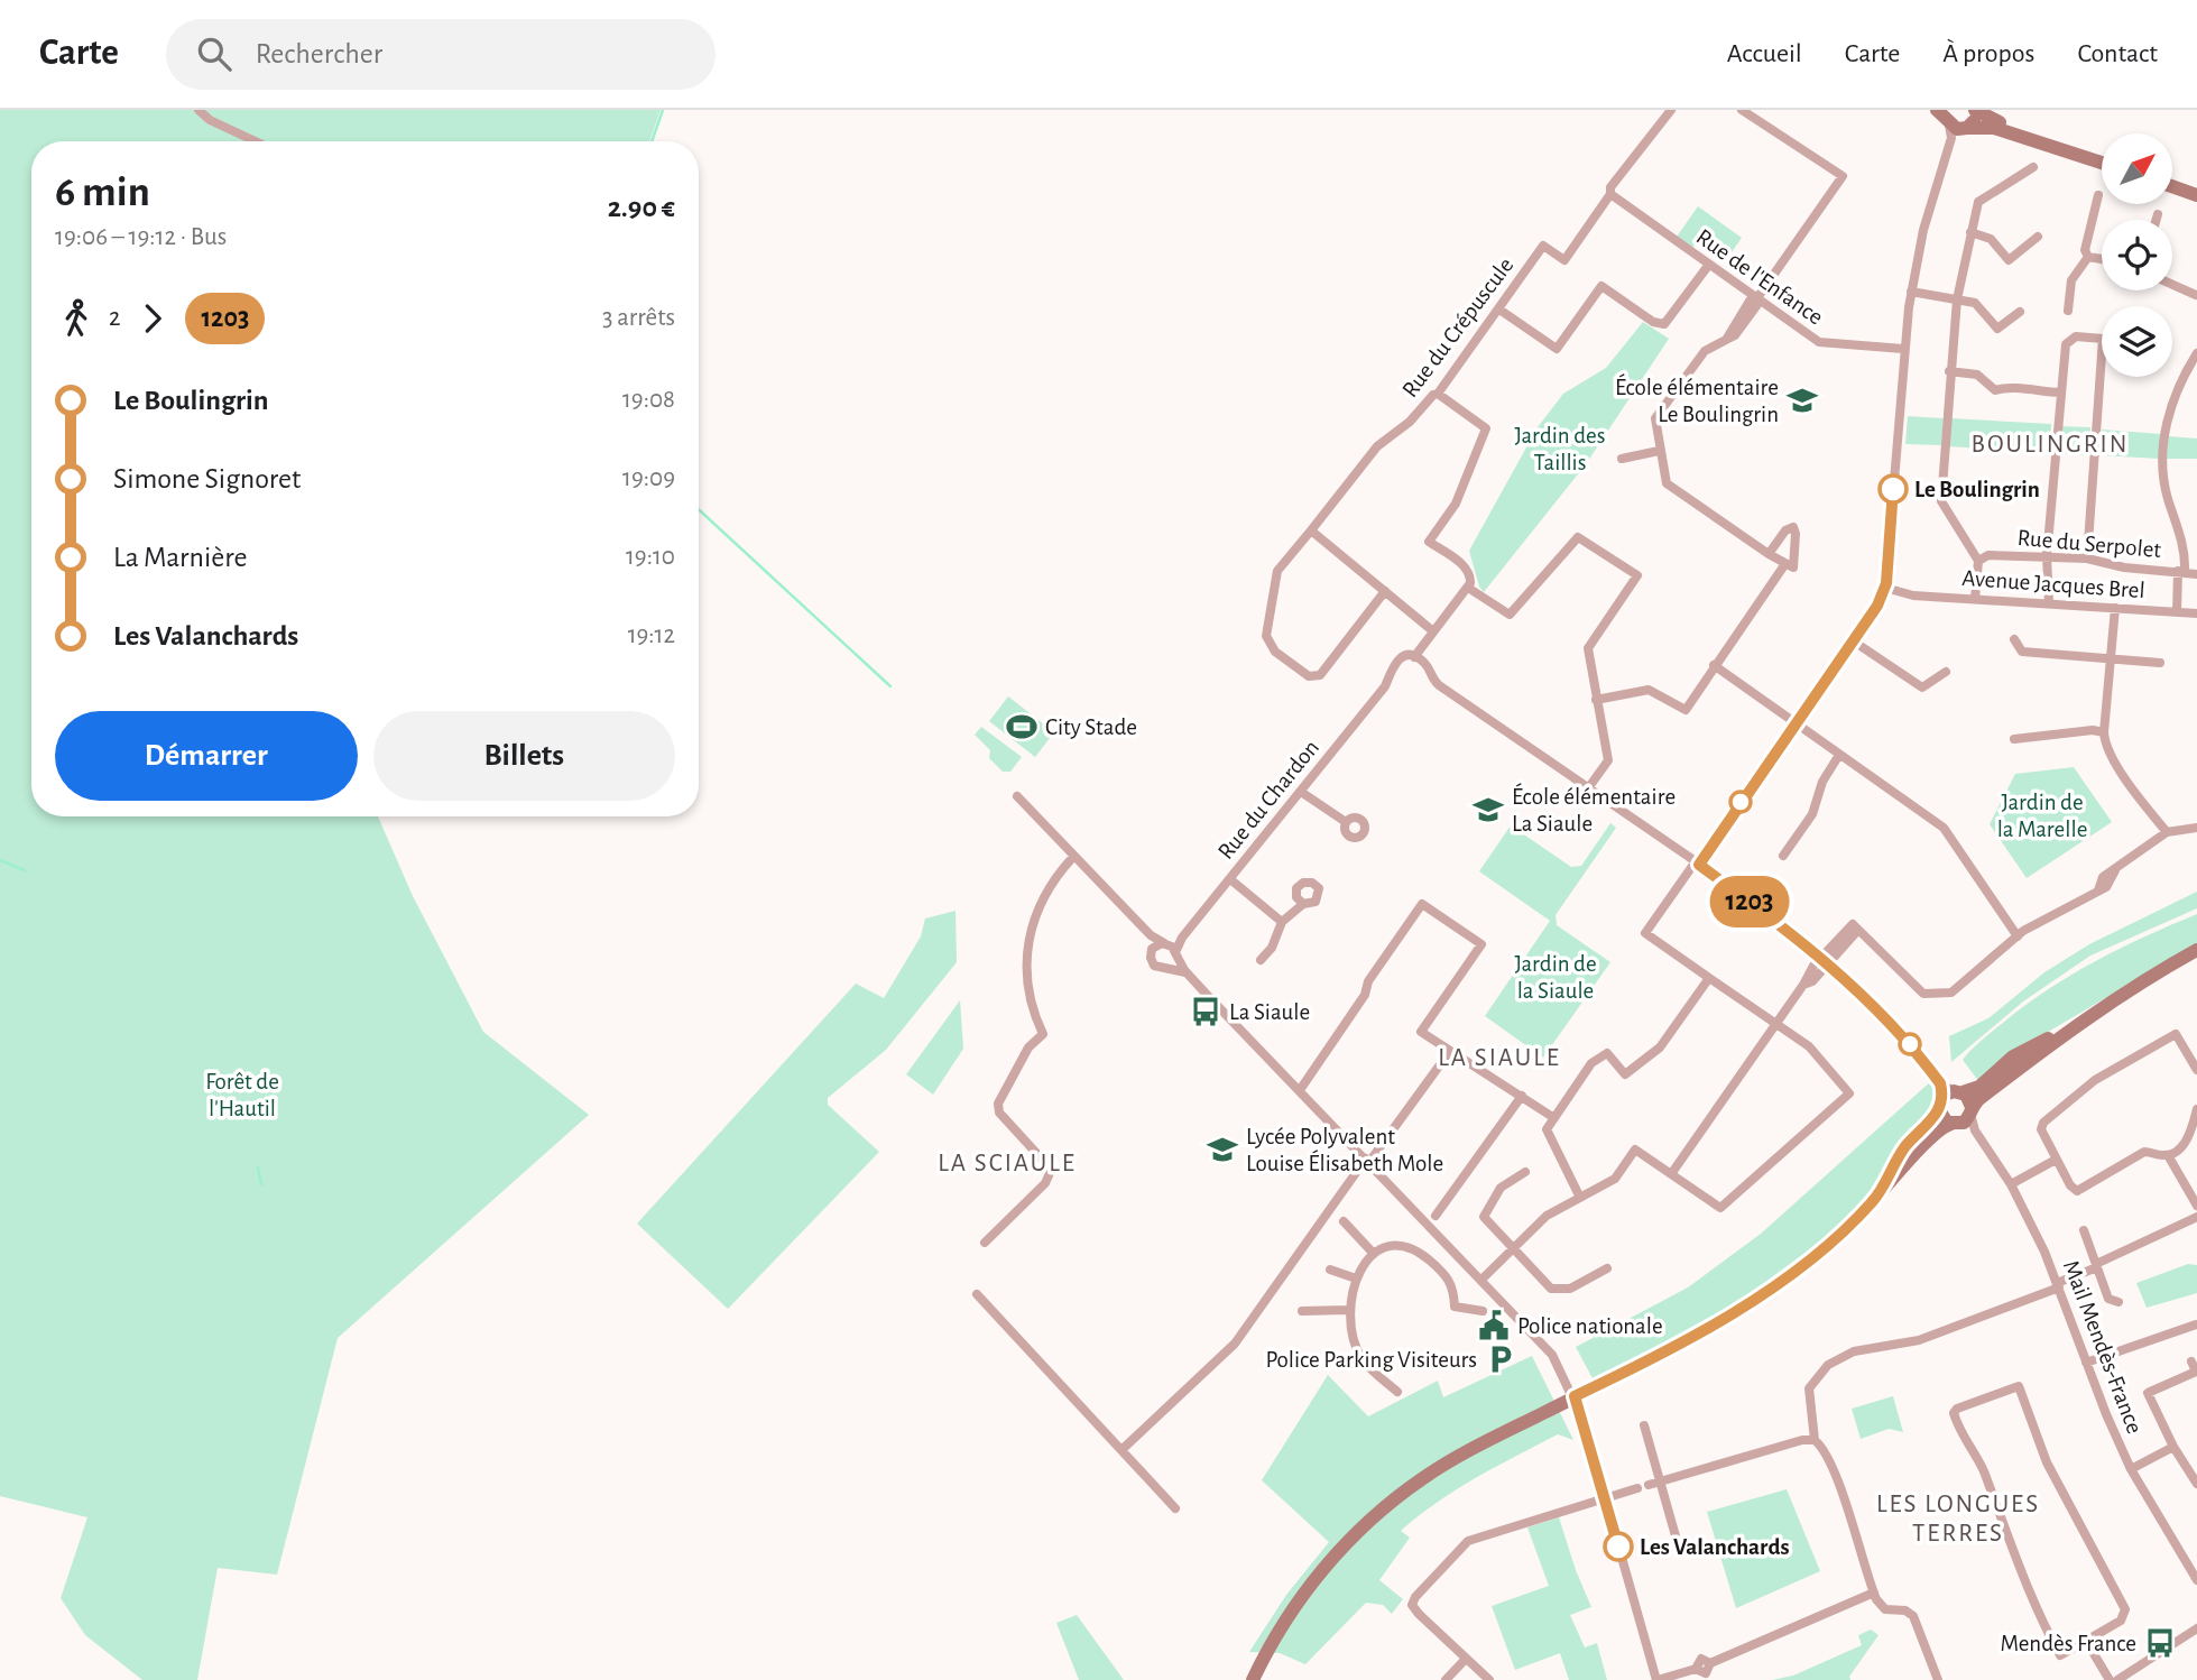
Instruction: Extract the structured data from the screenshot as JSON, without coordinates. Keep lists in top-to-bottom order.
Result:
{
  "streets": {
    "street": [
      "Rue de l'Enfance",
      "Rue du Crépuscule",
      "Rue du Serpolet",
      "Avenue Jacques Brel",
      "Rue du Chardon",
      "Mail Mendès-France"
    ]
  },
  "crossings": [
    ["Rue de l'Enfance", "Rue du Crépuscule"]
  ],
  "districts": [
    "BOULINGRIN",
    "LA SIAULE",
    "LA SCIAULE",
    "LES LONGUES TERRES"
  ],
  "parks": [
    "Jardin des Taillis",
    "Jardin de la Marelle",
    "Jardin de la Siaule",
    "Forêt de l'Hautil"
  ],
  "places": {
    "school or university": ["École élémentaire Le Boulingrin", "École élémentaire La Siaule", "Lycée Polyvalent Louise Élisabeth Mole"],
    "other": ["Le Boulingrin", "Les Valanchards"],
    "sports": ["City Stade"],
    "bus stop": ["La Siaule", "Mendès France"],
    "public building": ["Police nationale"],
    "parking": ["Police Parking Visiteurs"]
  },
  "lines": ["bus line 1203"],
  "north": "top right",
  "page": {
    "header": "Carte",
    "search": "Rechercher",
    "nav": [
      "Accueil",
      "Carte",
      "À propos",
      "Contact"
    ],
    "on_map": "1203",
    "heading": ["6 min", "19:06 – 19:12 · Bus", "2.90 €"],
    "legs": ["2", "1203", "3 arrêts"],
    "list": [
      {
        "name": "Le Boulingrin",
        "value": "19:08"
      },
      {
        "name": "Simone Signoret",
        "value": "19:09"
      },
      {
        "name": "La Marnière",
        "value": "19:10"
      },
      {
        "name": "Les Valanchards",
        "value": "19:12"
      }
    ],
    "buttons": ["Démarrer", "Billets"]
  }
}
